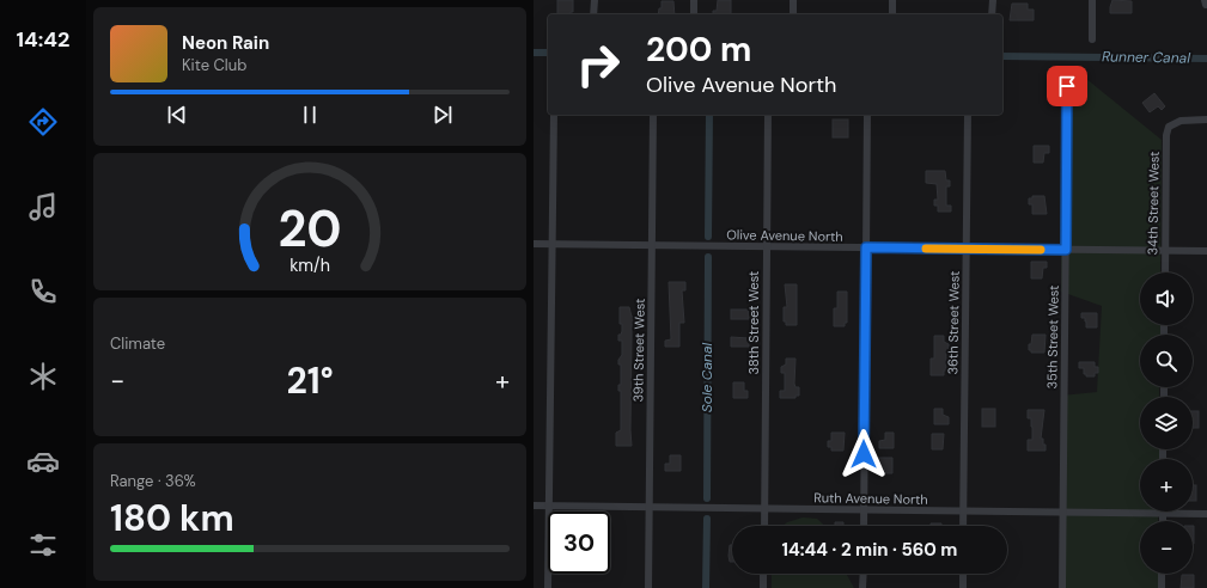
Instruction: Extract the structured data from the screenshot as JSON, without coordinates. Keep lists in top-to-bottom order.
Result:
{
  "streets": {
    "street": [
      "34th Street West",
      "Olive Avenue North",
      "38th Street West",
      "36th Street West",
      "35th Street West",
      "39th Street West",
      "Ruth Avenue North"
    ]
  },
  "crossings": [
    ["34th Street West", "Olive Avenue North"],
    ["Olive Avenue North", "38th Street West"],
    ["Olive Avenue North", "36th Street West"],
    ["Olive Avenue North", "35th Street West"],
    ["Olive Avenue North", "39th Street West"],
    ["38th Street West", "Ruth Avenue North"],
    ["36th Street West", "Ruth Avenue North"],
    ["35th Street West", "Ruth Avenue North"],
    ["39th Street West", "Ruth Avenue North"]
  ],
  "water": ["Runner Canal", "Sole Canal"],
  "page": {
    "tabs": "14:42",
    "turn": ["200 m", "Olive Avenue North"],
    "song": ["Neon Rain", "Kite Club"],
    "map_buttons": ["+", "−"],
    "tile": [
      "Climate",
      ["Range · 36%", "180 km"]
    ],
    "heat": ["−", "21°", "+"],
    "limit": "30",
    "trip": "14:44 · 2 min · 560 m",
    "gauge": ["20", "km/h"]
  }
}
